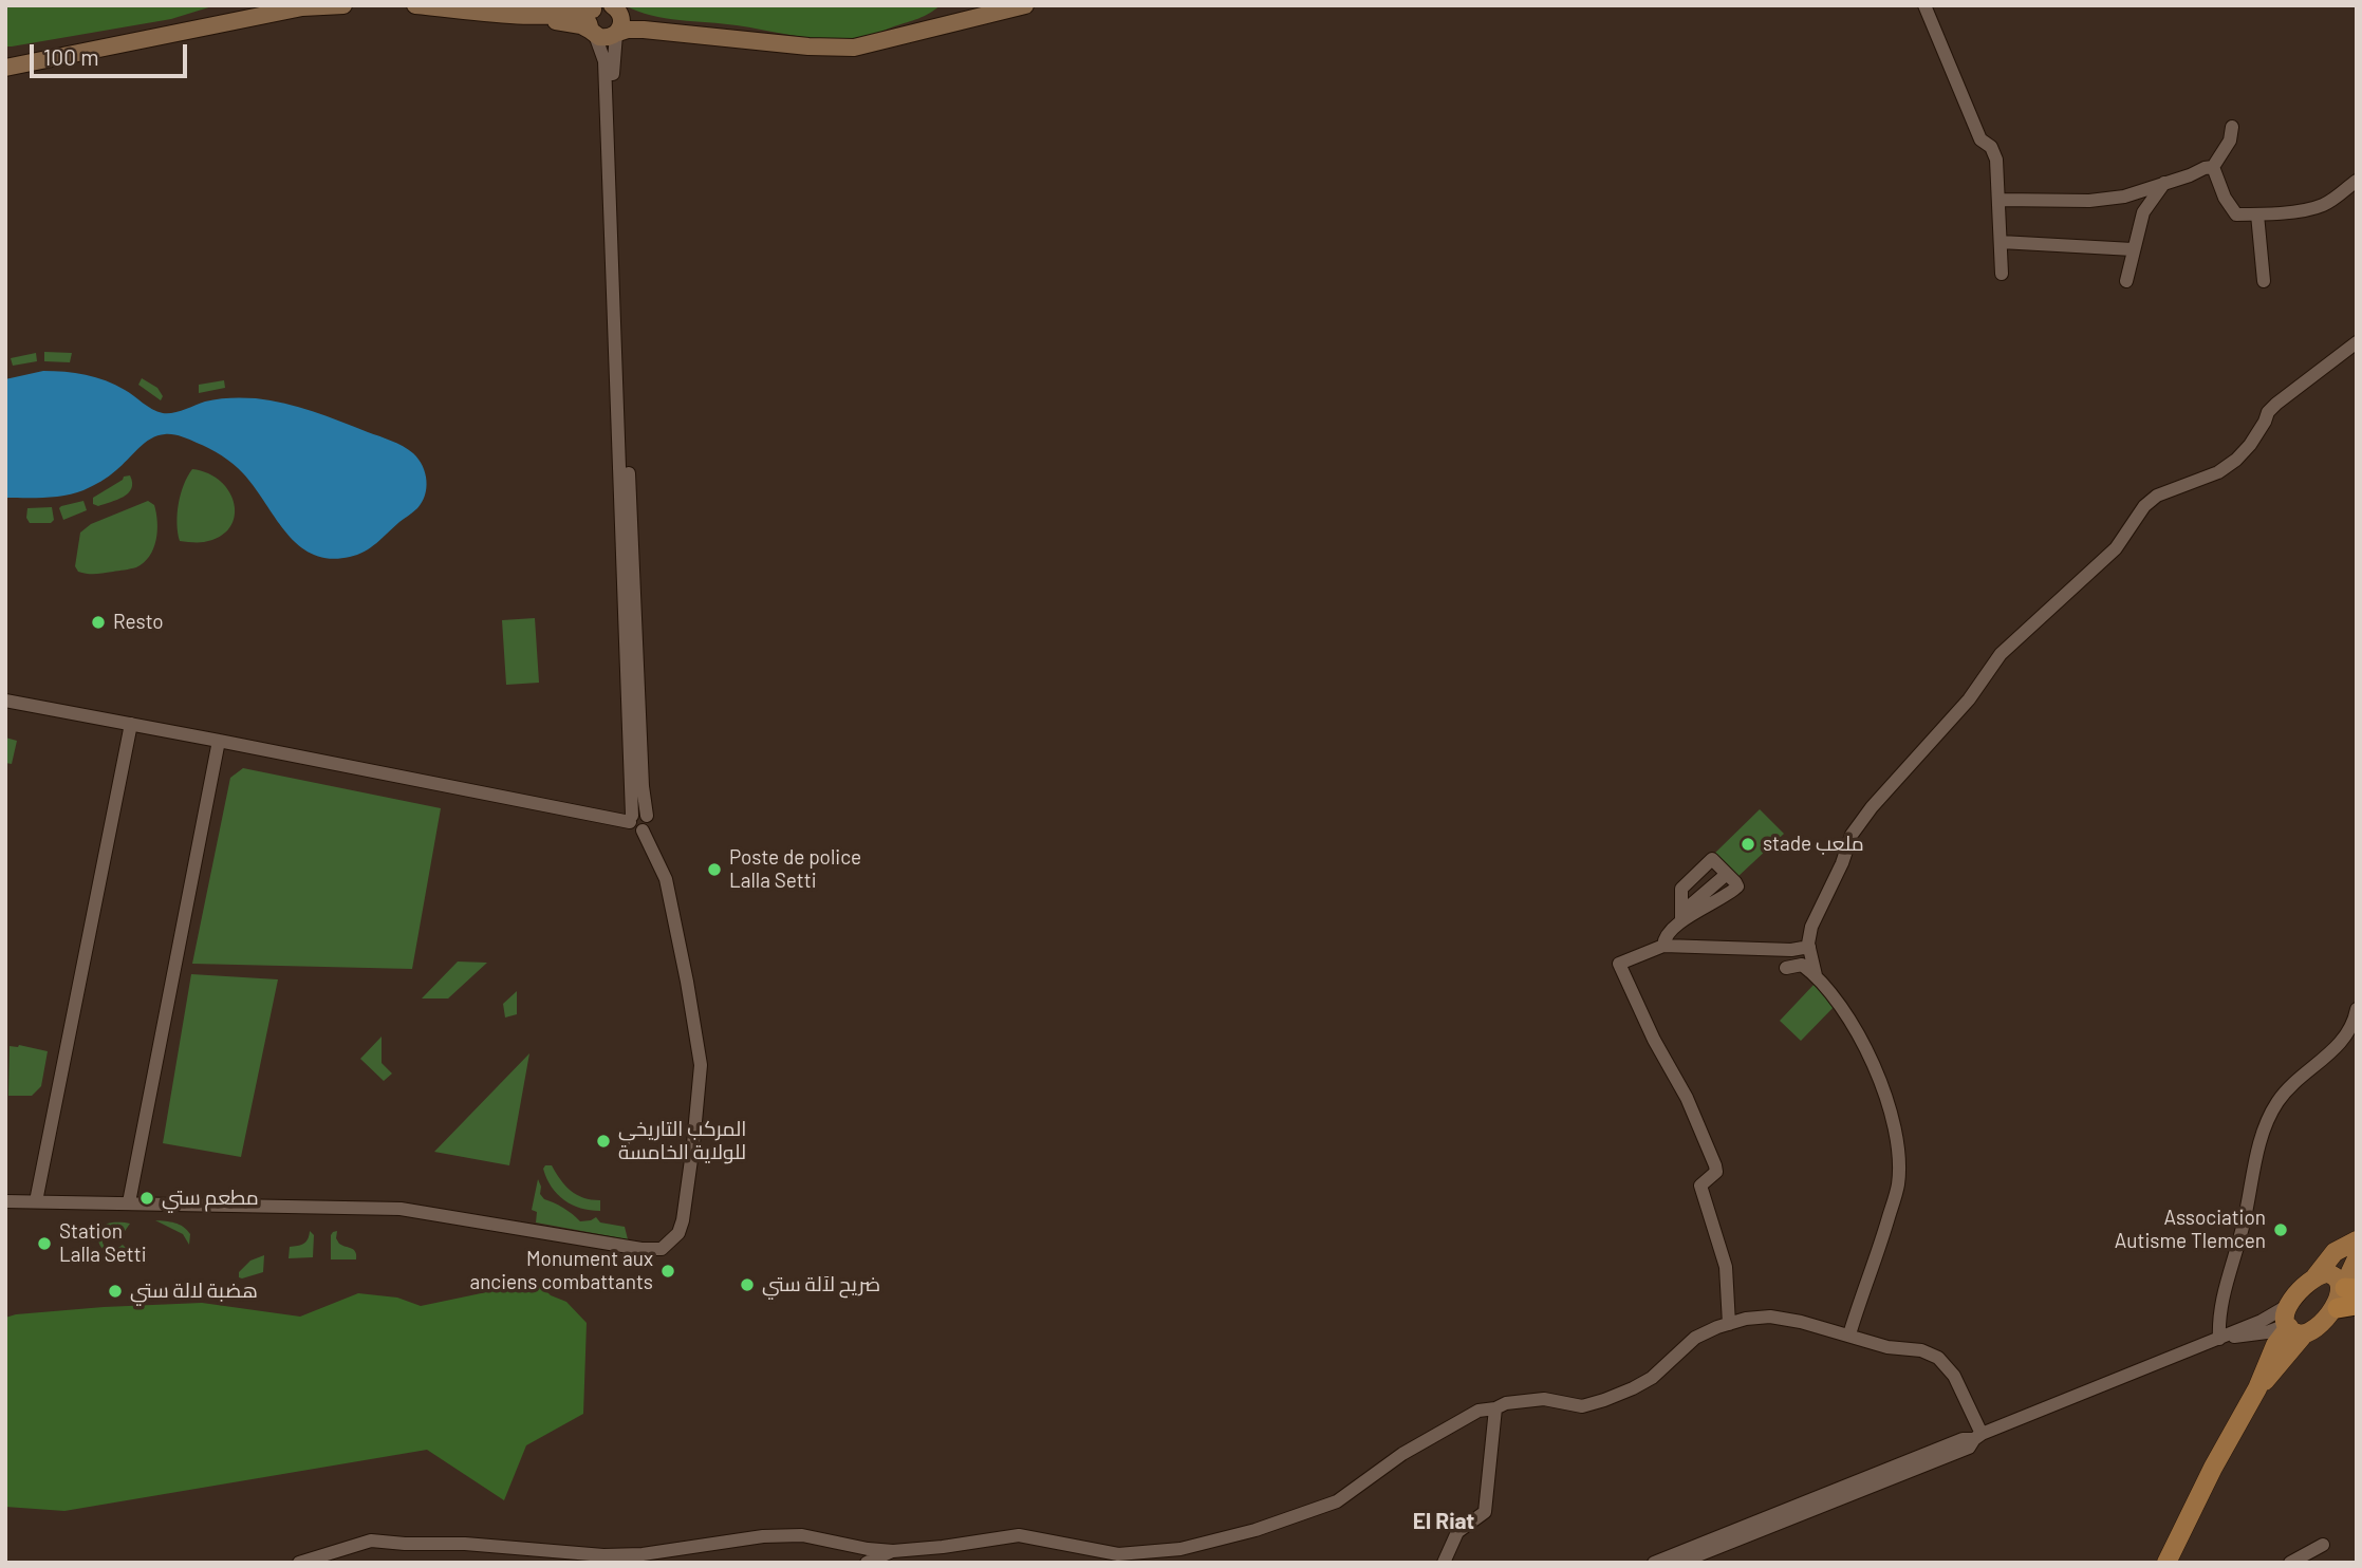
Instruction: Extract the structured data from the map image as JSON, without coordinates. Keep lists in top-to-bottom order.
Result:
{
  "districts": ["El Riat"],
  "places": [
    "Resto",
    "stade ملعب",
    "Poste de police Lalla Setti",
    "المركب التاريخي للولاية الخامسة",
    "مطعم ستي",
    "Association Autisme Tlemcen",
    "Station Lalla Setti",
    "Monument aux anciens combattants",
    "ضريح لآلة ستي",
    "هضبة لالة ستي"
  ],
  "scale_bar": "100 m"
}
